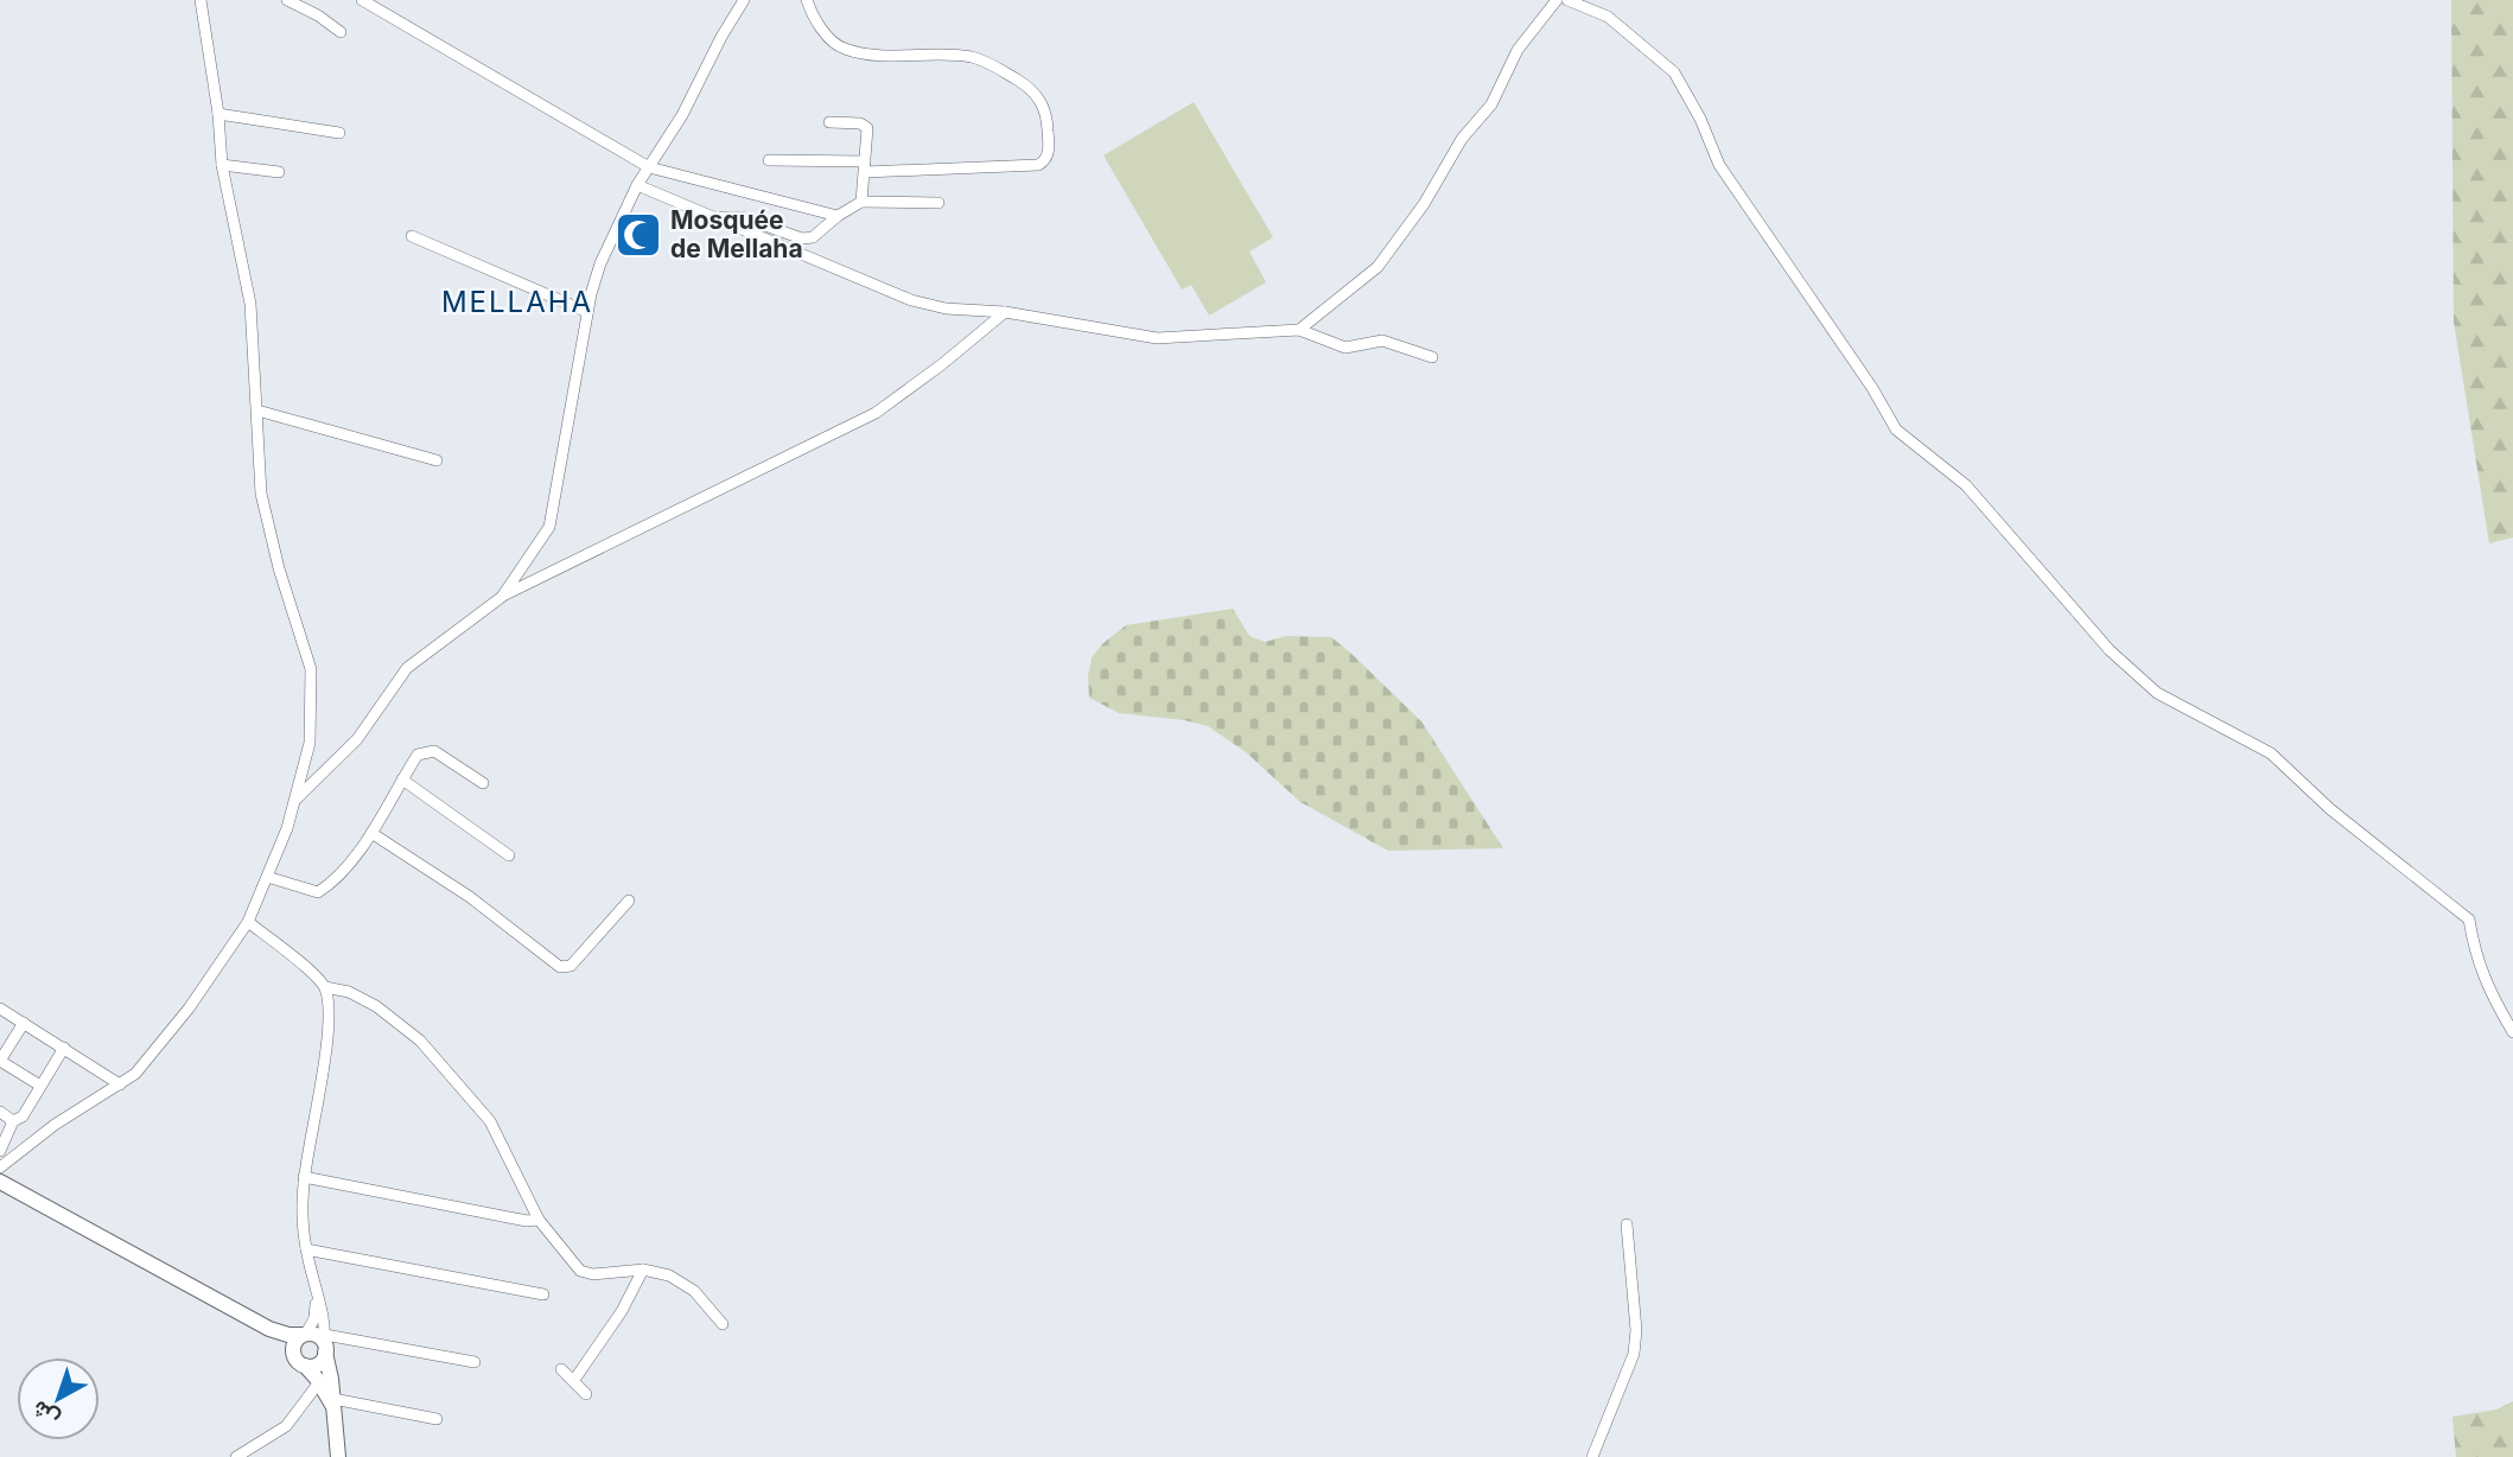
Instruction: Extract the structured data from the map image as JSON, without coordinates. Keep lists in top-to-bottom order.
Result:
{
  "districts": ["MELLAHA"],
  "places": {
    "mosque": ["Mosquée de Mellaha"]
  },
  "north": "bottom left"
}
